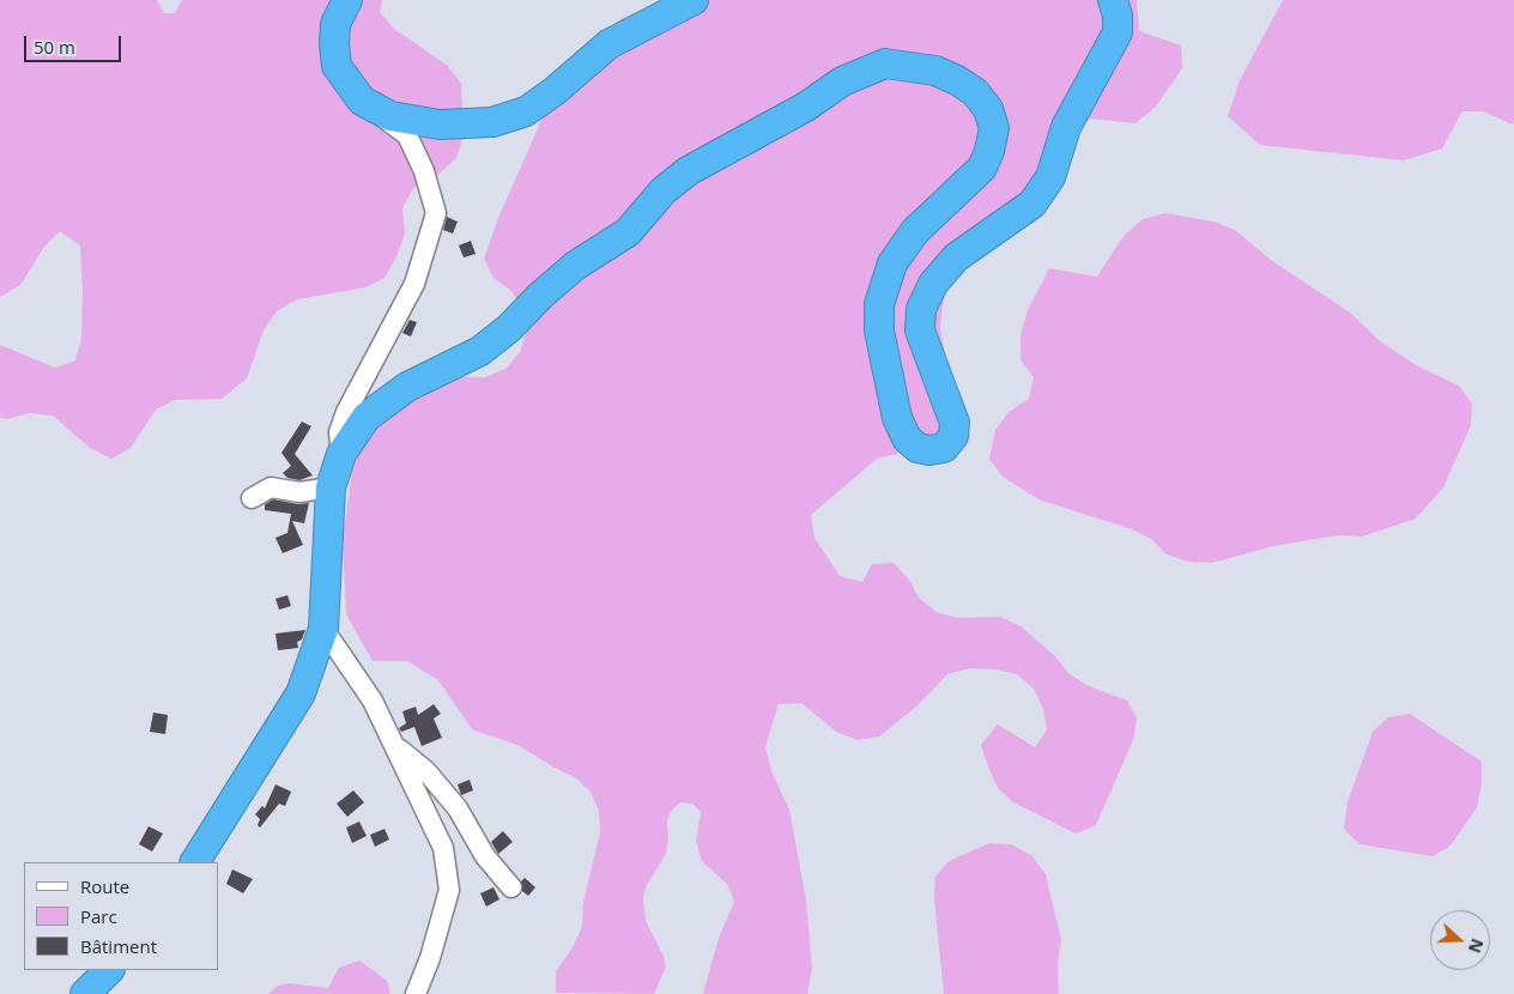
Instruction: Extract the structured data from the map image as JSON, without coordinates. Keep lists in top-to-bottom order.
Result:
{
  "legend": ["Route", "Parc", "Bâtiment"],
  "scale_bar": "50 m",
  "north": "right"
}
